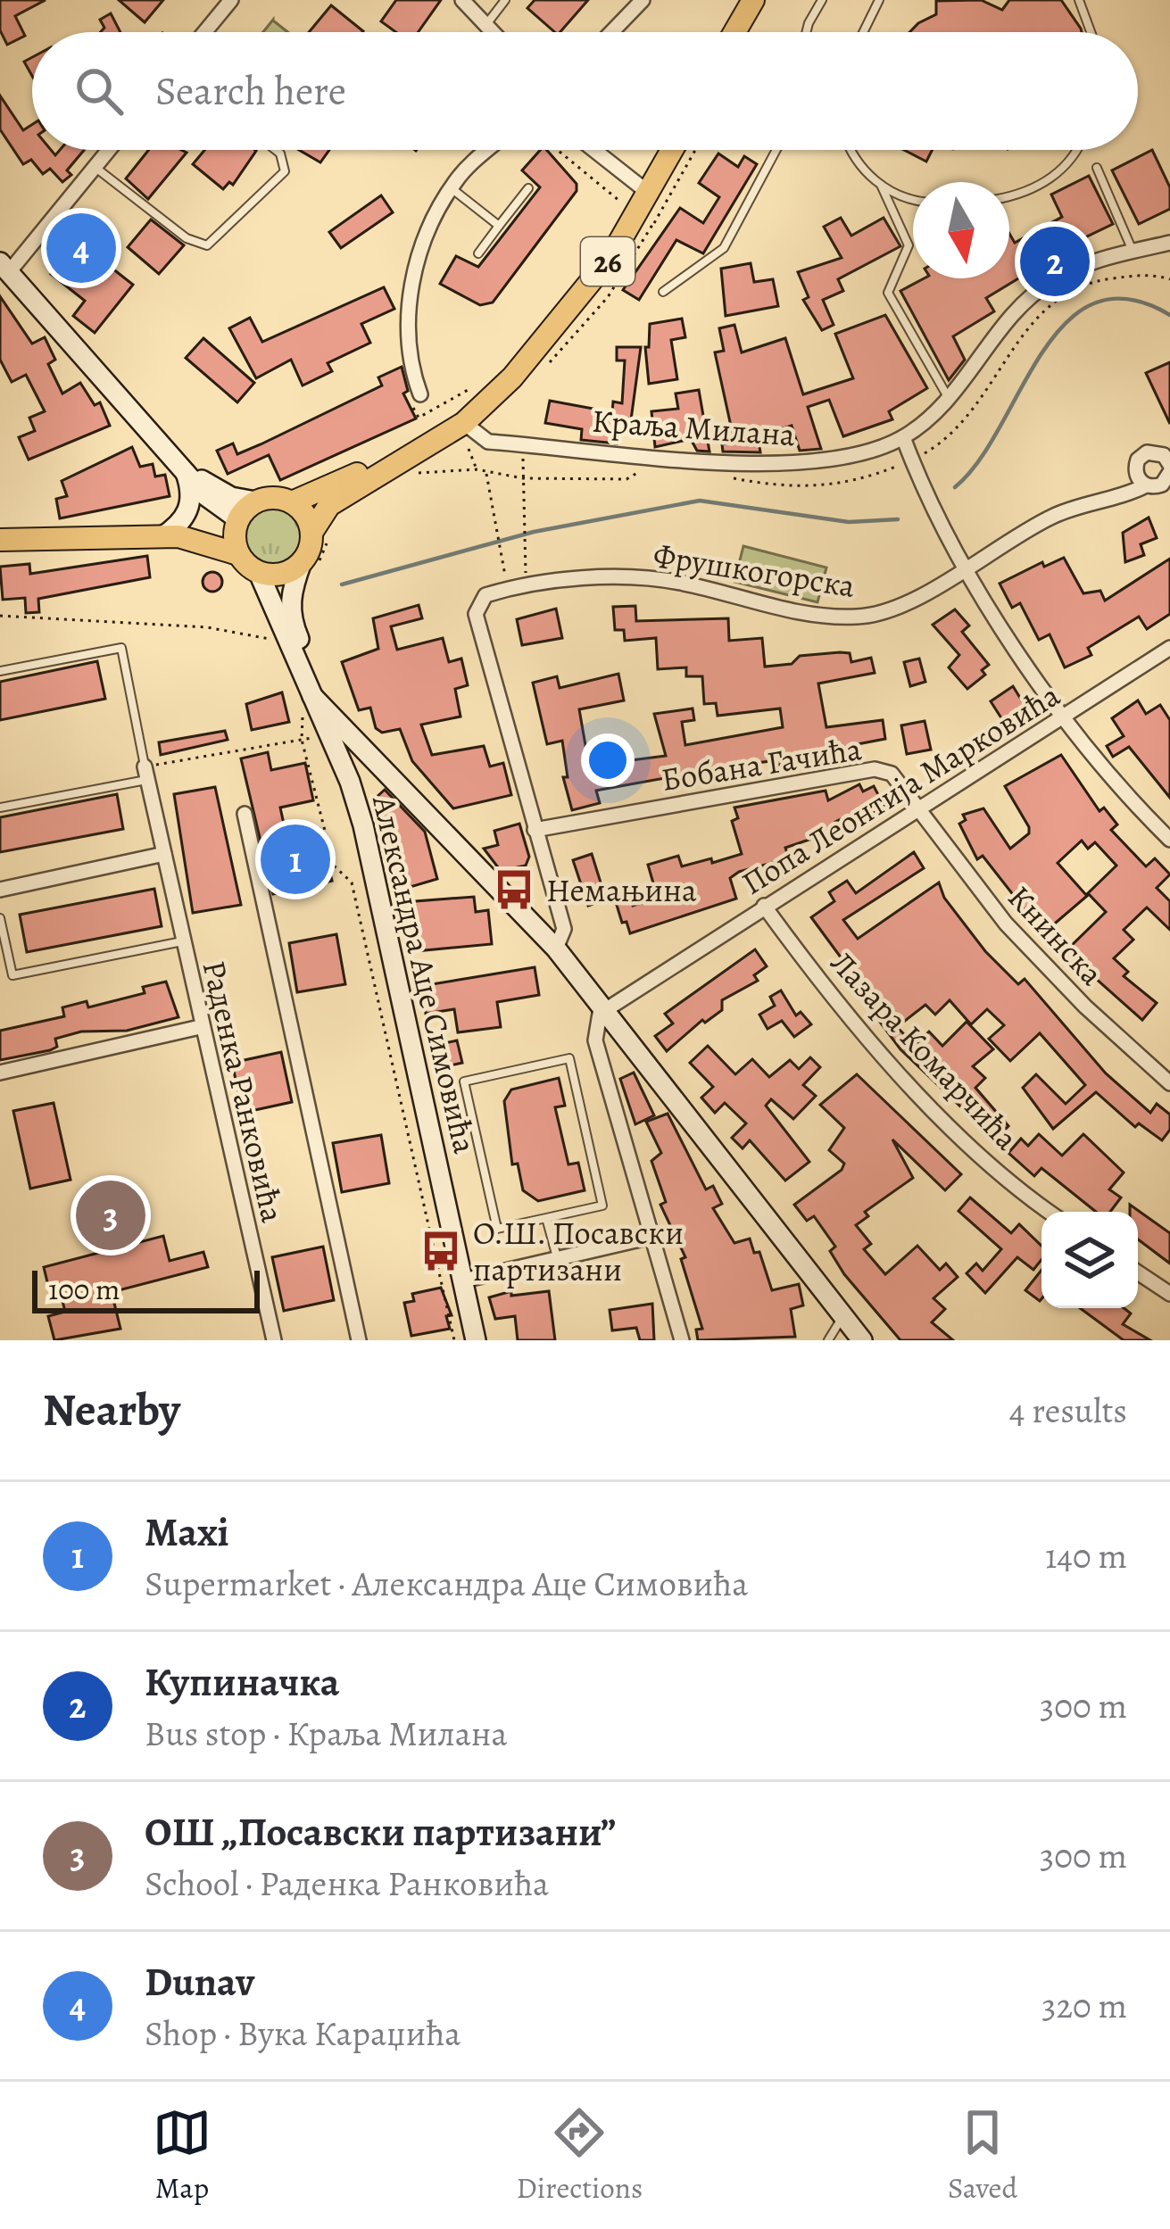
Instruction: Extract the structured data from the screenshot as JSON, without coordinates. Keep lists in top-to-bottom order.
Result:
{
  "streets": {
    "main road": ["26"],
    "street": [
      "Краља Милана",
      "Фрушкогорска",
      "Бобана Гачића",
      "Попа Леонтија Марковића",
      "Книнска",
      "Александра Аце Симовића",
      "Лазара Комарчића",
      "Раденка Ранковића"
    ]
  },
  "crossings": [
    ["26", "Краља Милана"],
    ["26", "Александра Аце Симовића"],
    ["Бобана Гачића", "Попа Леонтија Марковића"],
    ["Бобана Гачића", "Книнска"],
    ["Попа Леонтија Марковића", "Книнска"],
    ["Попа Леонтија Марковића", "Лазара Комарчића"]
  ],
  "places": {
    "bus stop": ["Немањина", "О.Ш. Посавски партизани"]
  },
  "scale_bar": "100 m",
  "north": "bottom",
  "page": {
    "search": "Search here",
    "pins": [
      "4",
      "2",
      "1",
      "3"
    ],
    "scale": "100 m",
    "heading": ["Nearby", "4 results"],
    "list": [
      {
        "mark": "1",
        "name": "Maxi",
        "note": "Supermarket · Александра Аце Симовића",
        "value": "140 m"
      },
      {
        "mark": "2",
        "name": "Купиначка",
        "note": "Bus stop · Краља Милана",
        "value": "300 m"
      },
      {
        "mark": "3",
        "name": "ОШ „Посавски партизани”",
        "note": "School · Раденка Ранковића",
        "value": "300 m"
      },
      {
        "mark": "4",
        "name": "Dunav",
        "note": "Shop · Вука Караџића",
        "value": "320 m"
      }
    ],
    "nav": ["Map", "Directions", "Saved"]
  }
}
